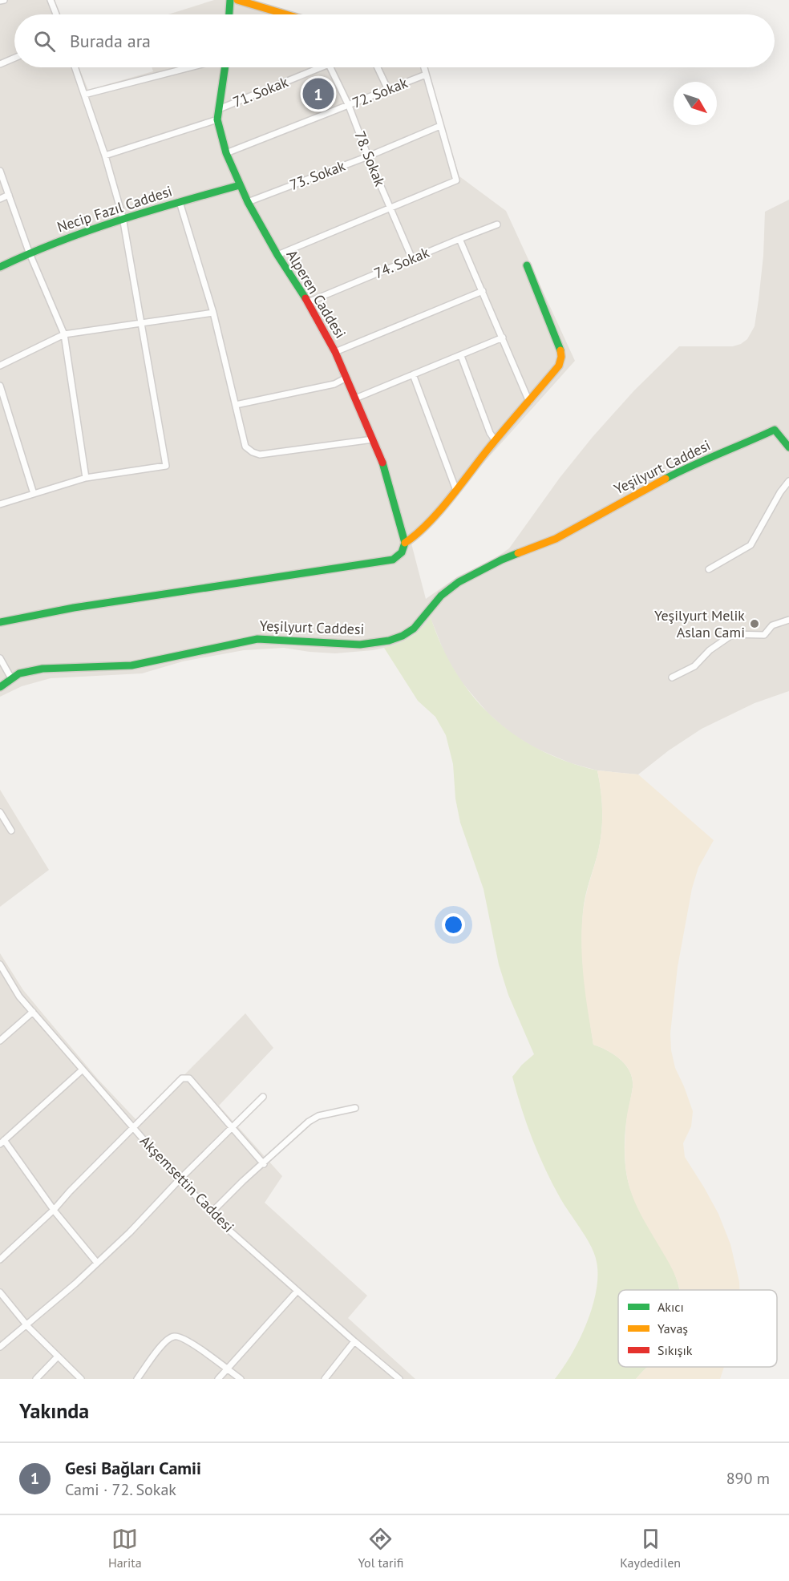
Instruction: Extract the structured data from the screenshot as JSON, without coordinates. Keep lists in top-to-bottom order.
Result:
{
  "streets": {
    "street": [
      "71. Sokak",
      "72. Sokak",
      "78. Sokak",
      "73. Sokak",
      "Necip Fazıl Caddesi",
      "74. Sokak",
      "Alperen Caddesi",
      "Yeşilyurt Caddesi",
      "Akşemsettin Caddesi"
    ]
  },
  "crossings": [
    ["71. Sokak", "Alperen Caddesi"],
    ["72. Sokak", "78. Sokak"],
    ["72. Sokak", "Alperen Caddesi"],
    ["78. Sokak", "73. Sokak"],
    ["78. Sokak", "74. Sokak"],
    ["73. Sokak", "Alperen Caddesi"],
    ["Necip Fazıl Caddesi", "Alperen Caddesi"],
    ["74. Sokak", "Alperen Caddesi"]
  ],
  "places": ["Yeşilyurt Melik Aslan Cami"],
  "legend": ["Akıcı", "Yavaş", "Sıkışık"],
  "north": "bottom right",
  "page": {
    "search": "Burada ara",
    "pins": "1",
    "heading": "Yakında",
    "list": [
      {
        "mark": "1",
        "name": "Gesi Bağları Camii",
        "note": "Cami · 72. Sokak",
        "value": "890 m"
      }
    ],
    "nav": ["Harita", "Yol tarifi", "Kaydedilen"]
  }
}
